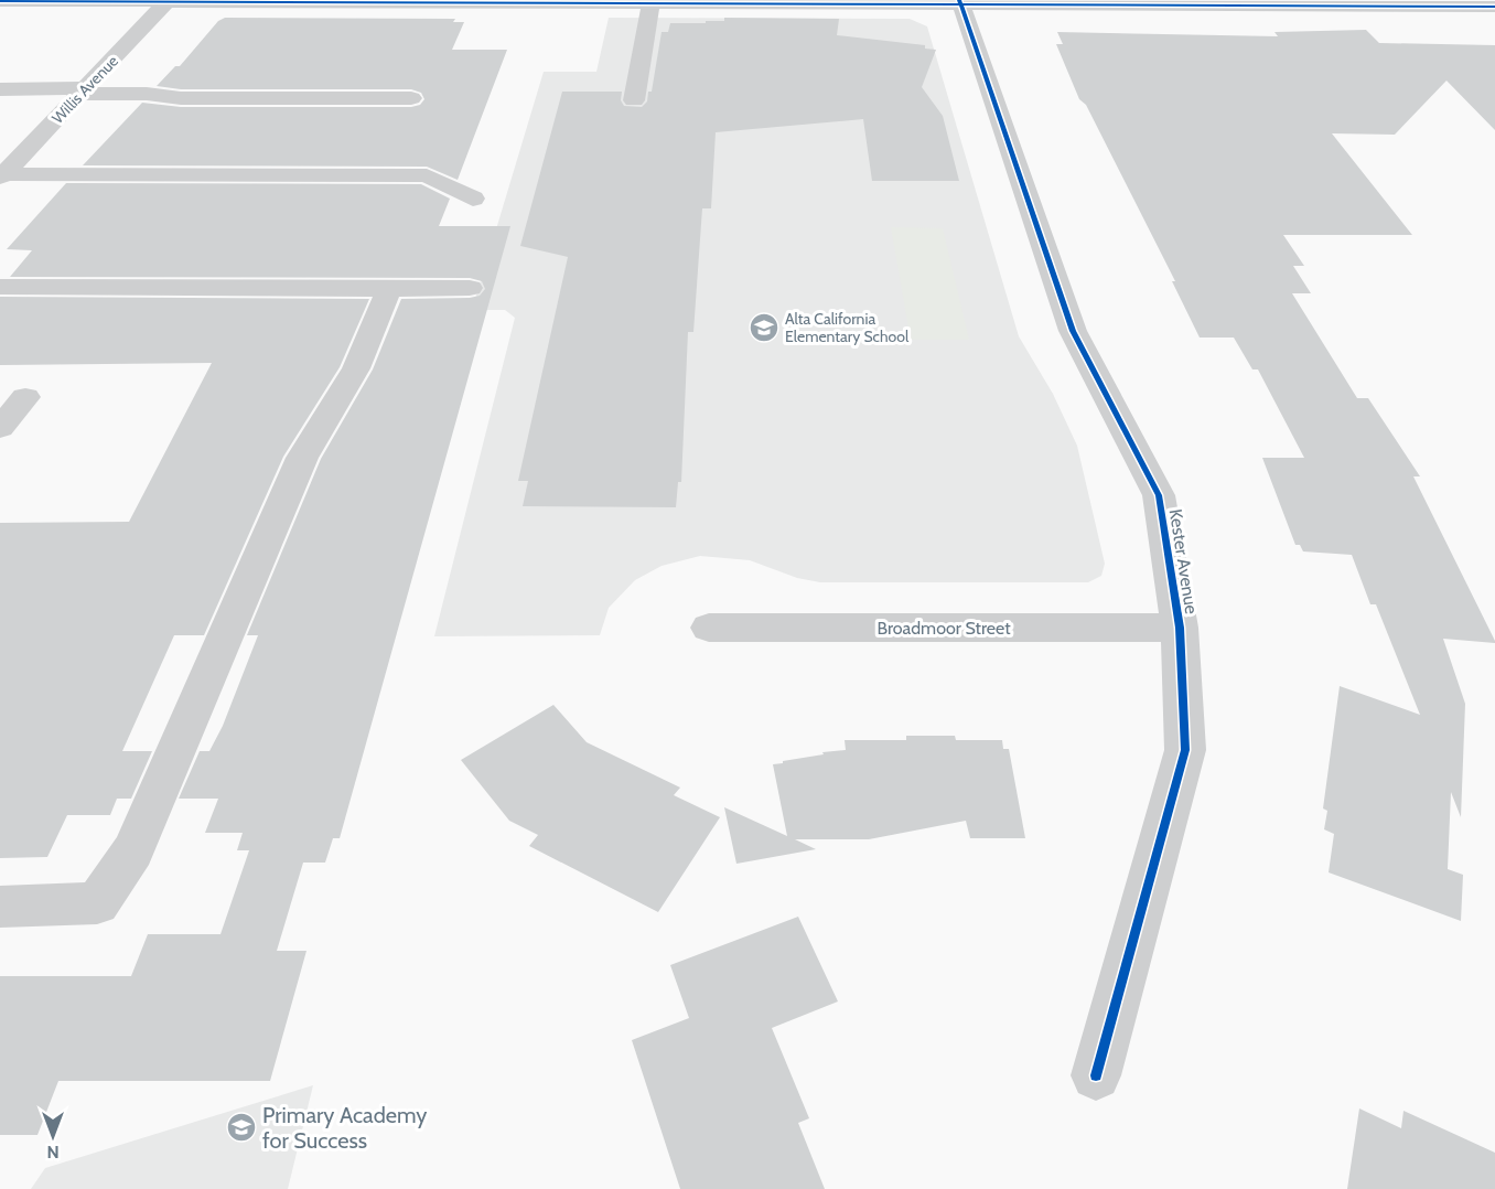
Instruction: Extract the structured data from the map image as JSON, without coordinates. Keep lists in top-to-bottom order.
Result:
{
  "streets": {
    "street": ["Willis Avenue", "Kester Avenue", "Broadmoor Street"]
  },
  "crossings": [
    ["Kester Avenue", "Broadmoor Street"]
  ],
  "places": {
    "school or university": ["Alta California Elementary School", "Primary Academy for Success"]
  },
  "north": "bottom"
}
